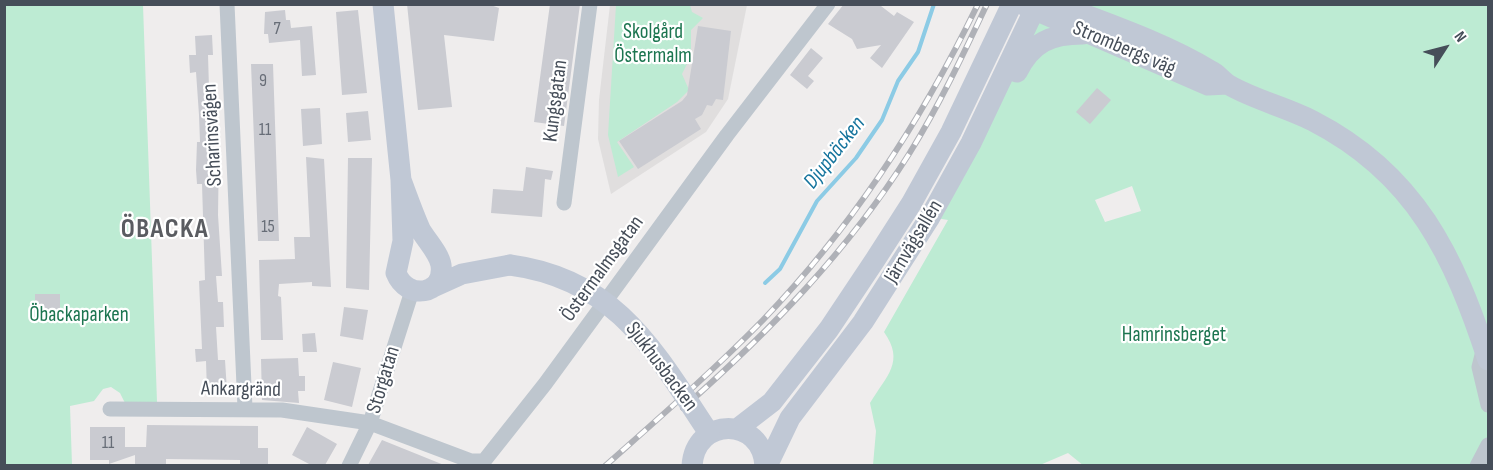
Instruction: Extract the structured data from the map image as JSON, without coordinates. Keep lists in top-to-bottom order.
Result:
{
  "streets": {
    "street": [
      "Strombergs väg",
      "Kungsgatan",
      "Scharinsvägen",
      "Järnvägsallén",
      "Östermalmsgatan",
      "Sjukhusbacken",
      "Storgatan",
      "Ankargränd"
    ]
  },
  "crossings": [
    ["Strombergs väg", "Järnvägsallén"],
    ["Scharinsvägen", "Ankargränd"],
    ["Östermalmsgatan", "Storgatan"],
    ["Östermalmsgatan", "Ankargränd"],
    ["Sjukhusbacken", "Storgatan"],
    ["Storgatan", "Ankargränd"]
  ],
  "districts": ["ÖBACKA"],
  "water": ["Djupbäcken"],
  "parks": ["Skolgård Östermalm", "Öbackaparken", "Hamrinsberget"],
  "house_numbers": [
    "7",
    "9",
    "11",
    "15",
    "11"
  ],
  "north": "top right"
}
